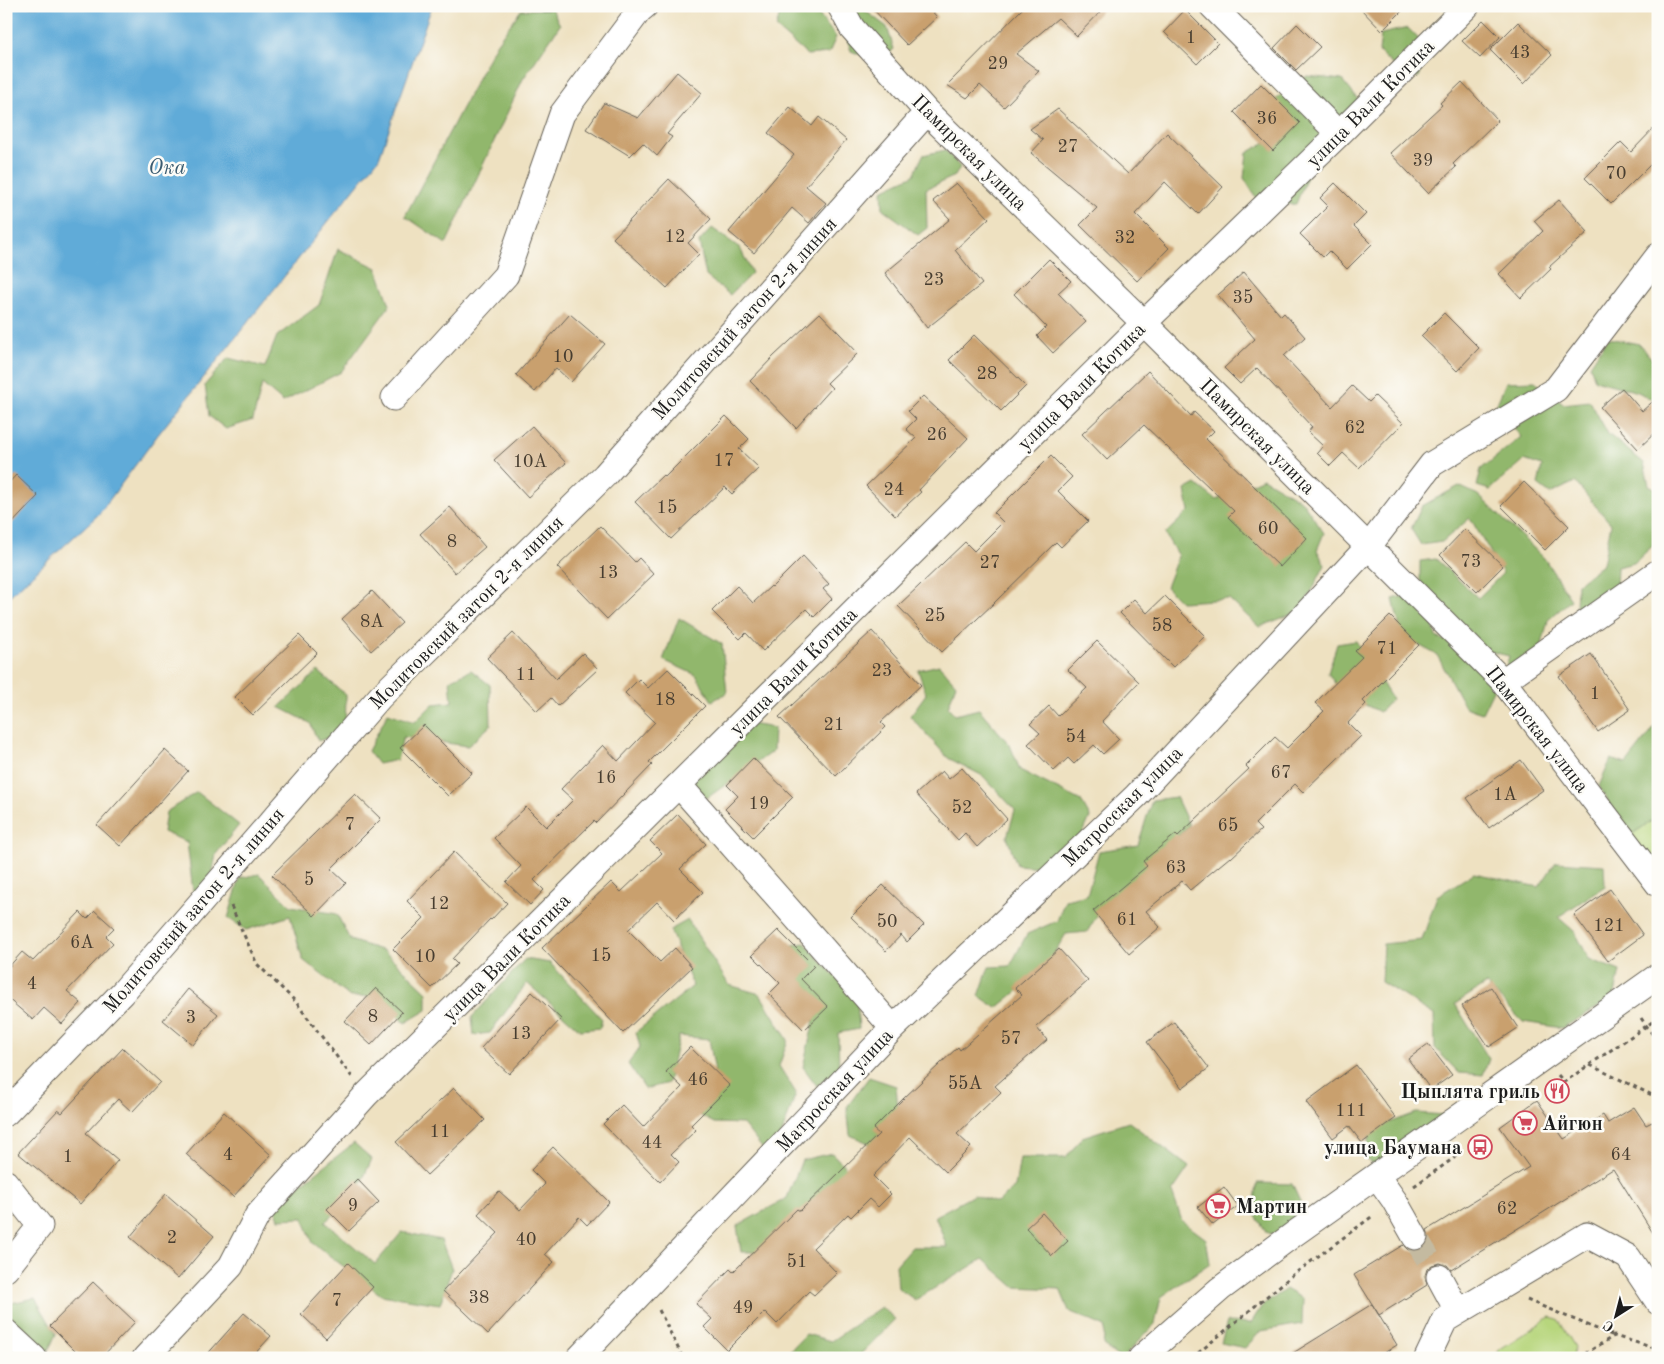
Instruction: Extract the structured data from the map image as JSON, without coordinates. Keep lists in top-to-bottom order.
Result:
{
  "streets": {
    "street": [
      "улица Вали Котика",
      "Памирская улица",
      "Молитовский затон 2-я линия",
      "Матросская улица"
    ]
  },
  "crossings": [
    ["улица Вали Котика", "Памирская улица"],
    ["Памирская улица", "Молитовский затон 2-я линия"],
    ["Памирская улица", "Матросская улица"]
  ],
  "water": ["Ока"],
  "places": {
    "restaurant": ["Цыплята гриль"],
    "supermarket": ["Айгюн", "Мартин"],
    "bus stop": ["улица Баумана"]
  },
  "house_numbers": [
    "1",
    "43",
    "29",
    "36",
    "27",
    "39",
    "70",
    "12",
    "32",
    "23",
    "35",
    "10",
    "28",
    "62",
    "26",
    "17",
    "10А",
    "24",
    "15",
    "60",
    "8",
    "73",
    "27",
    "13",
    "25",
    "8А",
    "58",
    "71",
    "23",
    "11",
    "1",
    "18",
    "21",
    "54",
    "67",
    "16",
    "1А",
    "19",
    "52",
    "7",
    "65",
    "63",
    "5",
    "12",
    "61",
    "50",
    "121",
    "6А",
    "15",
    "10",
    "4",
    "8",
    "3",
    "13",
    "57",
    "46",
    "55А",
    "111",
    "11",
    "44",
    "4",
    "64",
    "1",
    "9",
    "62",
    "2",
    "40",
    "51",
    "38",
    "7",
    "49"
  ],
  "north": "bottom left"
}
